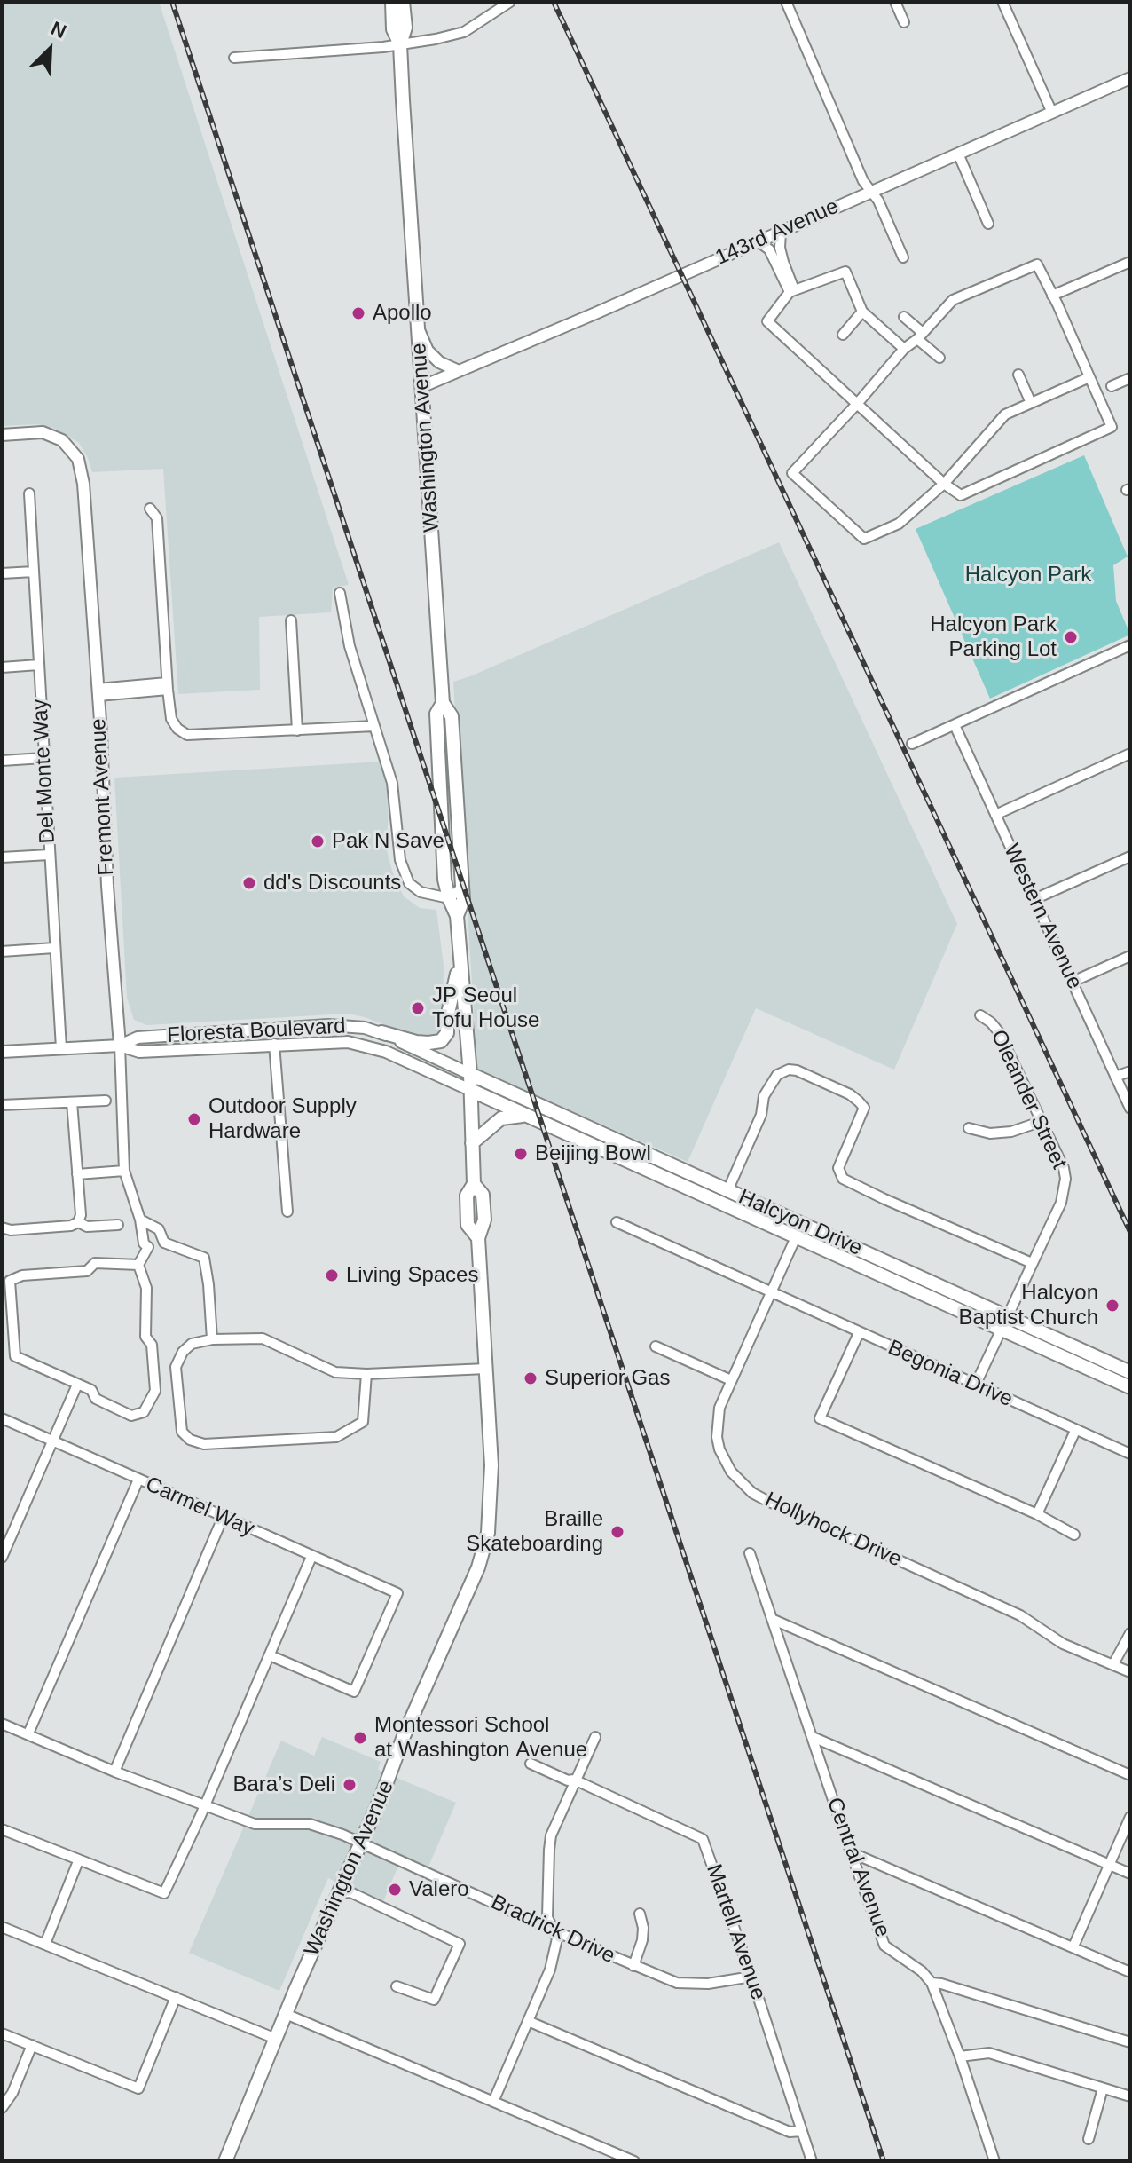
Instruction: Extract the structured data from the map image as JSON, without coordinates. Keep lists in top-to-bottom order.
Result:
{
  "streets": {
    "main road": ["Washington Avenue", "Halcyon Drive"],
    "street": [
      "143rd Avenue",
      "Del Monte Way",
      "Fremont Avenue",
      "Western Avenue",
      "Floresta Boulevard",
      "Oleander Street",
      "Begonia Drive",
      "Carmel Way",
      "Hollyhock Drive",
      "Central Avenue",
      "Bradrick Drive",
      "Martell Avenue"
    ]
  },
  "crossings": [
    ["143rd Avenue", "Washington Avenue"],
    ["Washington Avenue", "Floresta Boulevard"],
    ["Washington Avenue", "Halcyon Drive"],
    ["Washington Avenue", "Bradrick Drive"],
    ["Del Monte Way", "Floresta Boulevard"],
    ["Fremont Avenue", "Floresta Boulevard"],
    ["Floresta Boulevard", "Halcyon Drive"],
    ["Oleander Street", "Halcyon Drive"],
    ["Oleander Street", "Begonia Drive"],
    ["Halcyon Drive", "Hollyhock Drive"],
    ["Begonia Drive", "Hollyhock Drive"],
    ["Bradrick Drive", "Martell Avenue"]
  ],
  "parks": ["Halcyon Park"],
  "places": [
    "Apollo",
    "Halcyon Park Parking Lot",
    "Pak N Save",
    "dd's Discounts",
    "JP Seoul Tofu House",
    "Outdoor Supply Hardware",
    "Beijing Bowl",
    "Living Spaces",
    "Halcyon Baptist Church",
    "Superior Gas",
    "Braille Skateboarding",
    "Montessori School at Washington Avenue",
    "Bara’s Deli",
    "Valero"
  ],
  "north": "top right"
}
